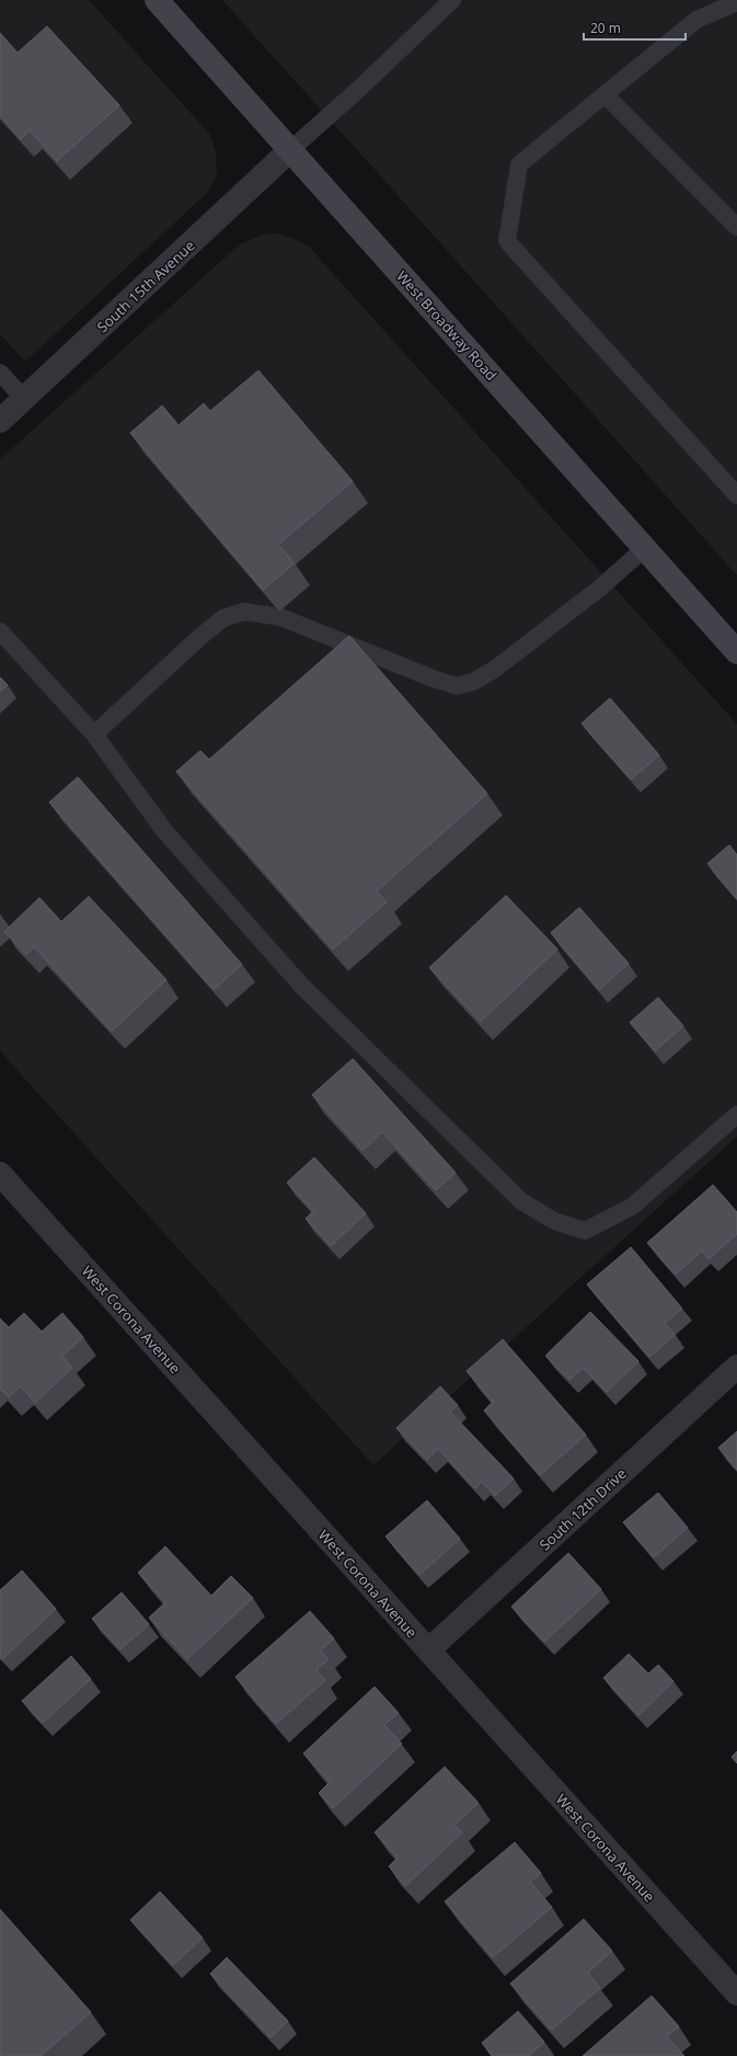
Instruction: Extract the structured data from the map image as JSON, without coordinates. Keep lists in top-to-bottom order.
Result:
{
  "streets": {
    "main road": ["West Broadway Road"],
    "street": ["South 15th Avenue", "West Corona Avenue", "South 12th Drive"]
  },
  "crossings": [
    ["South 15th Avenue", "West Broadway Road"],
    ["West Corona Avenue", "South 12th Drive"]
  ],
  "scale_bar": "20 m"
}
